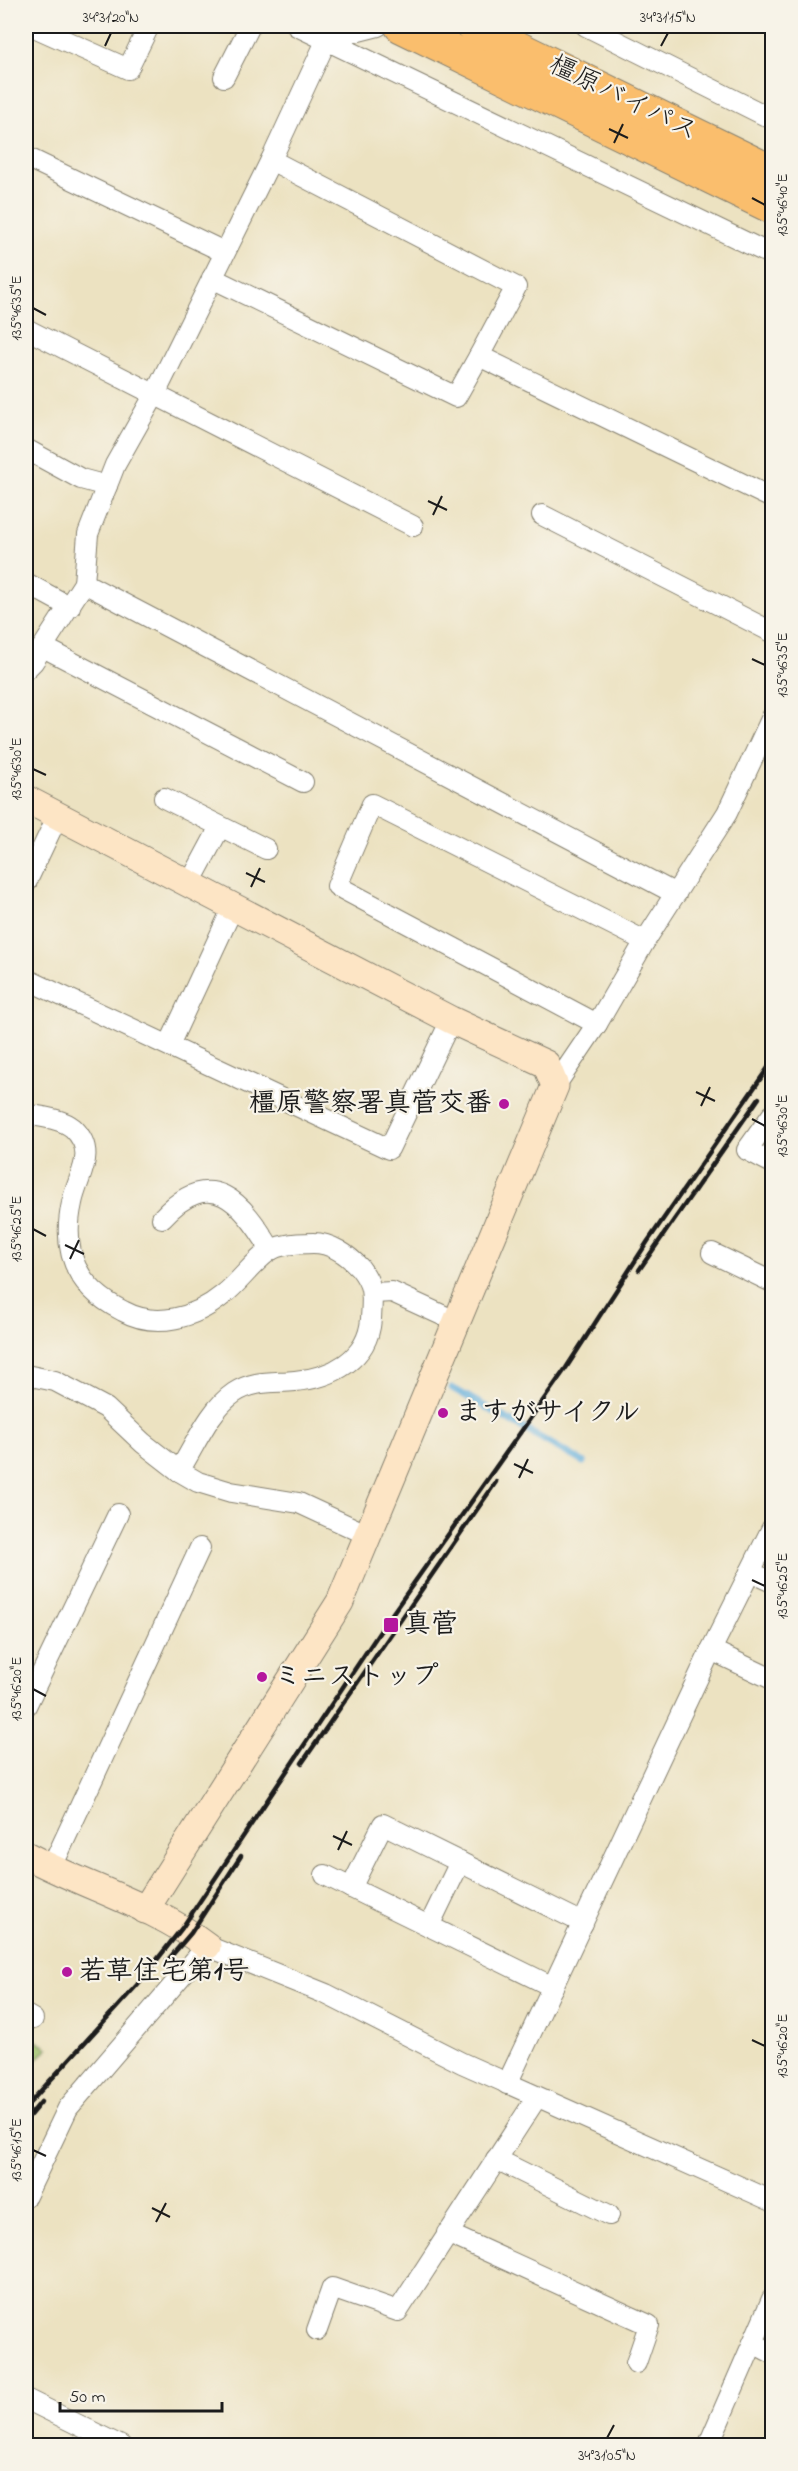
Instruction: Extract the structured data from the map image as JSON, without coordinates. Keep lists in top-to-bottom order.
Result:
{
  "streets": {
    "highway": ["橿原バイパス"]
  },
  "places": {
    "other": [
      "橿原警察署真菅交番",
      "ますがサイクル",
      "ミニストップ",
      "若草住宅第1号"
    ],
    "transit": ["真菅"]
  },
  "scale_bar": "50 m",
  "coordinates": [
    "34°31'20\"N",
    "34°31'15\"N",
    "135°46'40\"E",
    "135°46'35\"E",
    "135°46'30\"E",
    "135°46'25\"E",
    "135°46'20\"E",
    "135°46'15\"E",
    "34°31'05\"N"
  ]
}
